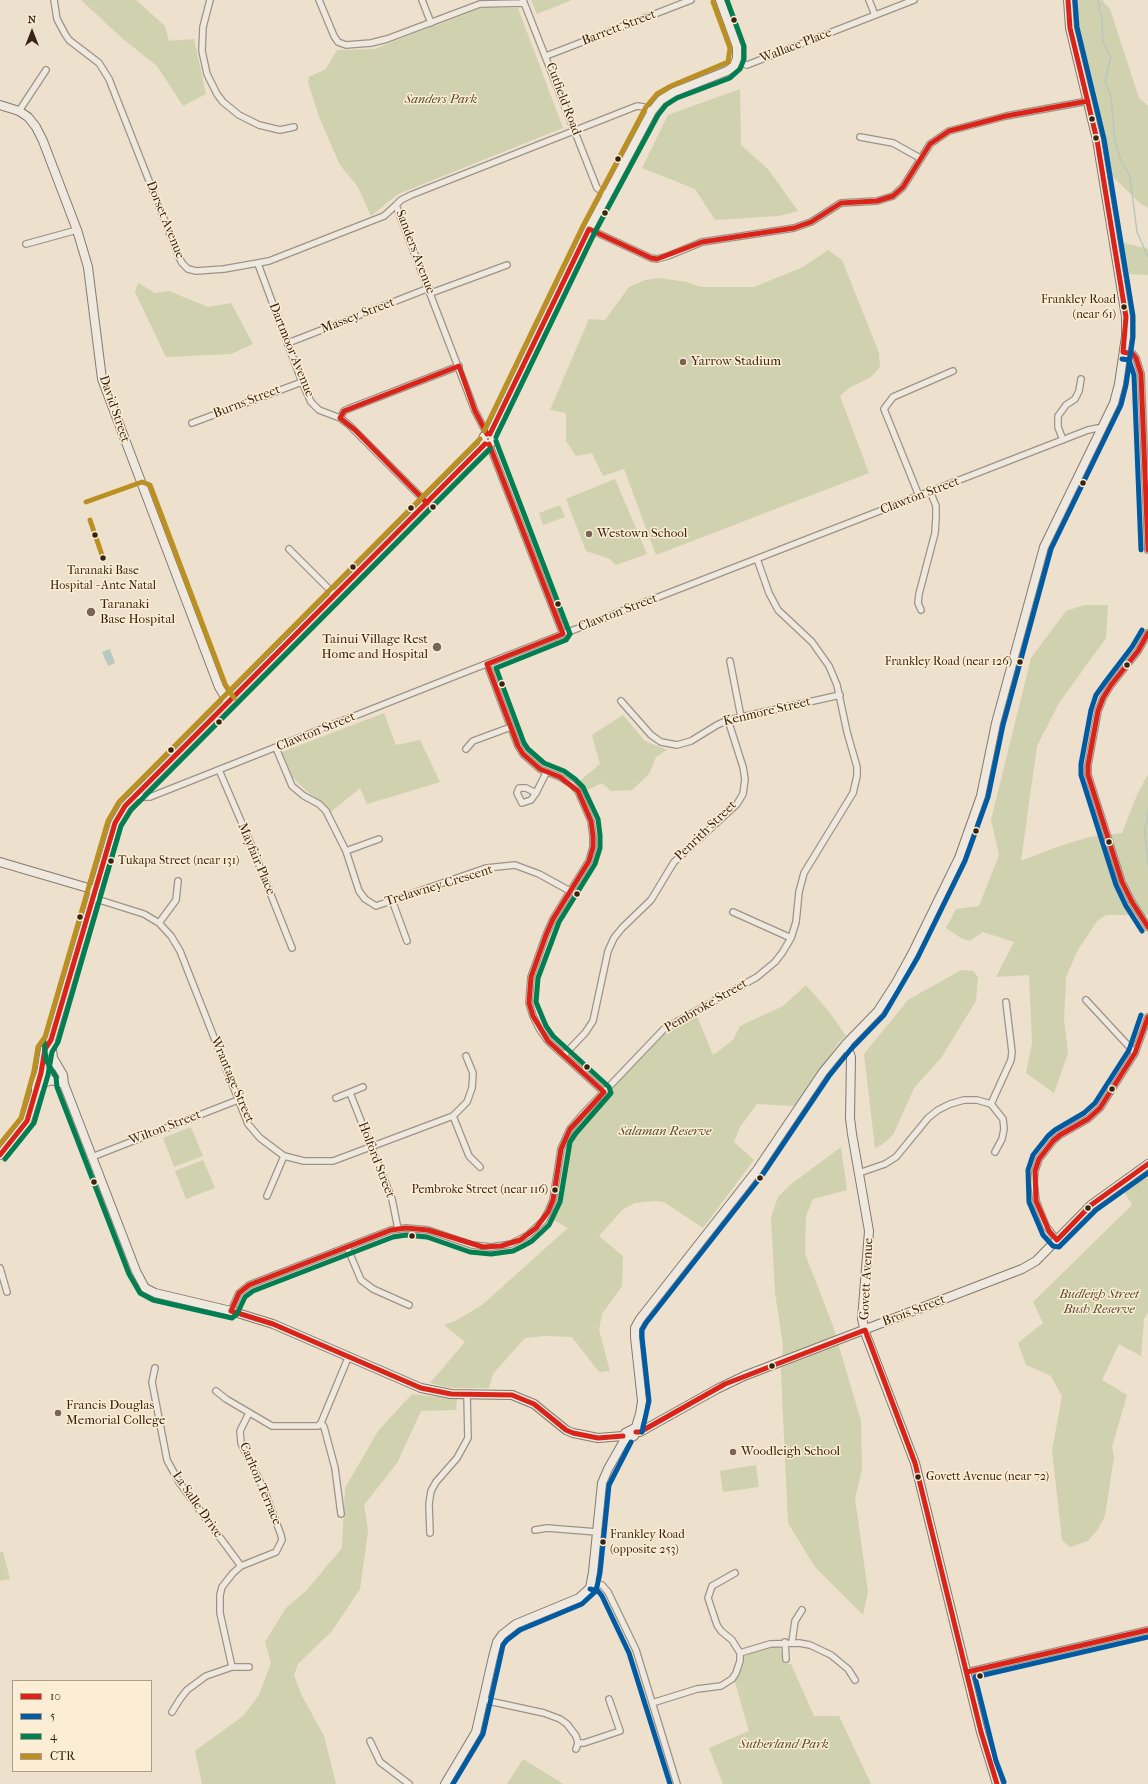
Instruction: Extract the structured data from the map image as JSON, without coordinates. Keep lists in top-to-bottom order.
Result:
{
  "streets": {
    "street": [
      "Barrett Street",
      "Wallace Place",
      "Cutfield Road",
      "Dorset Avenue",
      "Sanders Avenue",
      "Massey Street",
      "Dartmoor Avenue",
      "Burns Street",
      "David Street",
      "Clawton Street",
      "Kenmore Street",
      "Penrith Street",
      "Mayfair Place",
      "Trelawney Crescent",
      "Pembroke Street",
      "Wrantage Street",
      "Wilton Street",
      "Holford Street",
      "Govett Avenue",
      "Brois Street",
      "Carlton Terrace",
      "La Salle Drive"
    ]
  },
  "crossings": [
    ["Barrett Street", "Cutfield Road"],
    ["Cutfield Road", "Sanders Avenue"],
    ["Dorset Avenue", "Sanders Avenue"],
    ["Dorset Avenue", "Dartmoor Avenue"],
    ["Sanders Avenue", "Massey Street"],
    ["Massey Street", "Dartmoor Avenue"],
    ["Dartmoor Avenue", "Burns Street"],
    ["Clawton Street", "Mayfair Place"],
    ["Clawton Street", "Trelawney Crescent"],
    ["Clawton Street", "Pembroke Street"],
    ["Kenmore Street", "Penrith Street"],
    ["Kenmore Street", "Pembroke Street"],
    ["Pembroke Street", "Holford Street"],
    ["Wrantage Street", "Wilton Street"],
    ["Wrantage Street", "Holford Street"],
    ["Govett Avenue", "Brois Street"],
    ["Carlton Terrace", "La Salle Drive"]
  ],
  "parks": [
    "Sanders Park",
    "Salaman Reserve",
    "Budleigh Street Bush Reserve",
    "Sutherland Park"
  ],
  "places": [
    "Frankley Road (near 61)",
    "Yarrow Stadium",
    "Westown School",
    "Taranaki Base Hospital - Ante Natal",
    "Taranaki Base Hospital",
    "Tainui Village Rest Home and Hospital",
    "Frankley Road (near 126)",
    "Tukapa Street (near 131)",
    "Pembroke Street (near 116)",
    "Francis Douglas Memorial College",
    "Woodleigh School",
    "Govett Avenue (near 72)",
    "Frankley Road (opposite 253)"
  ],
  "lines": [
    "transit line 10",
    "transit line 5",
    "transit line 4",
    "transit line CTR"
  ],
  "legend": [
    "10",
    "5",
    "4",
    "CTR"
  ],
  "north": "top"
}
